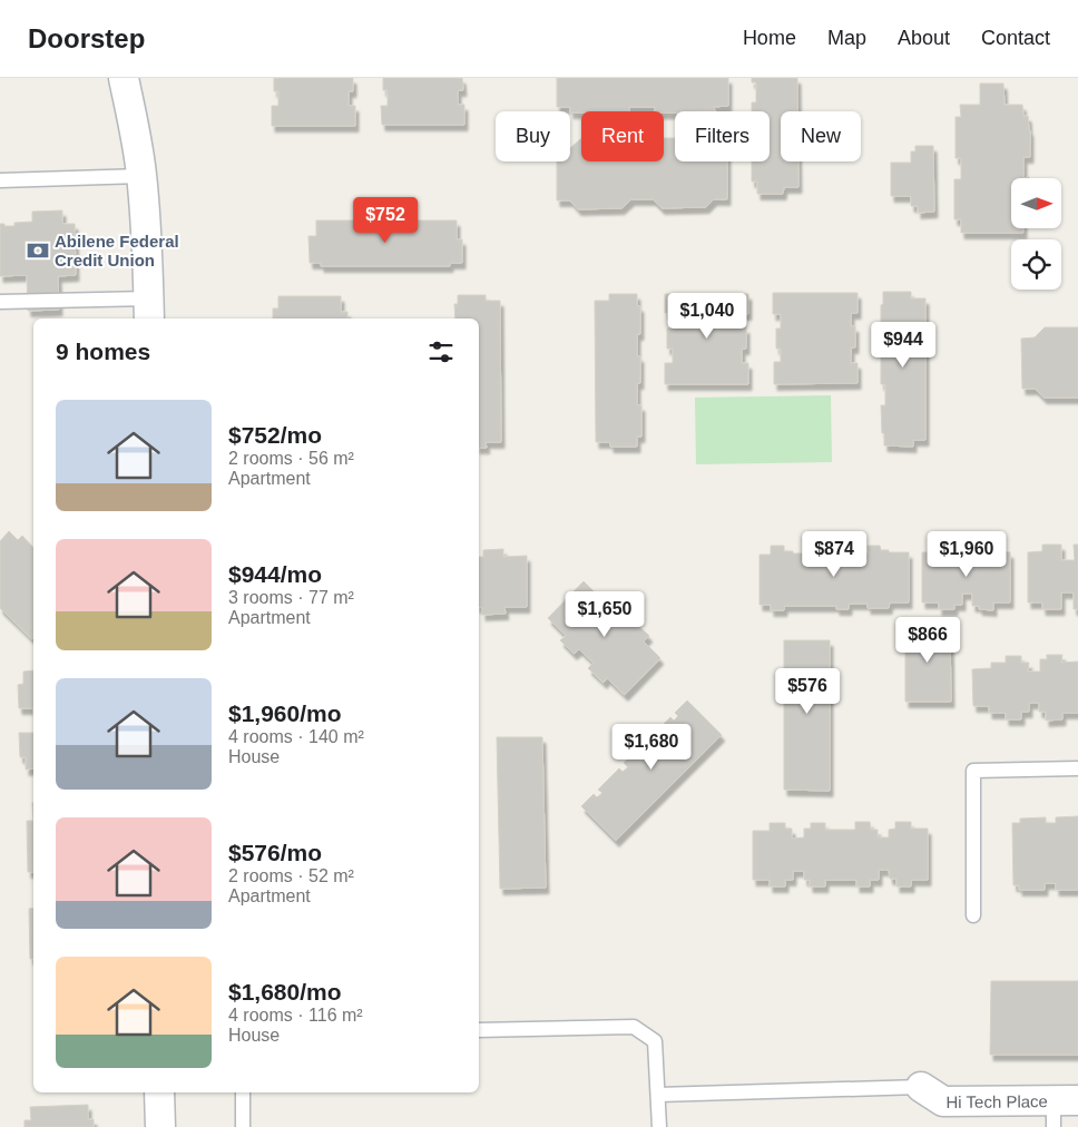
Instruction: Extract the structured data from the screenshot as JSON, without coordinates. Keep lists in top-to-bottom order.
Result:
{
  "streets": {
    "street": ["Hi Tech Place"]
  },
  "places": {
    "bank": ["Abilene Federal Credit Union"]
  },
  "north": "right",
  "page": {
    "header": "Doorstep",
    "nav": [
      "Home",
      "Map",
      "About",
      "Contact"
    ],
    "chip": [
      "Buy",
      "Rent",
      "Filters",
      "New"
    ],
    "price": [
      "$752",
      "$1,040",
      "$944",
      "$874",
      "$1,960",
      "$1,650",
      "$866",
      "$576",
      "$1,680"
    ],
    "heading": "9 homes",
    "list": [
      {
        "name": "$752/mo",
        "note": "2 rooms · 56 m² · Apartment"
      },
      {
        "name": "$944/mo",
        "note": "3 rooms · 77 m² · Apartment"
      },
      {
        "name": "$1,960/mo",
        "note": "4 rooms · 140 m² · House"
      },
      {
        "name": "$576/mo",
        "note": "2 rooms · 52 m² · Apartment"
      },
      {
        "name": "$1,680/mo",
        "note": "4 rooms · 116 m² · House"
      }
    ]
  }
}
